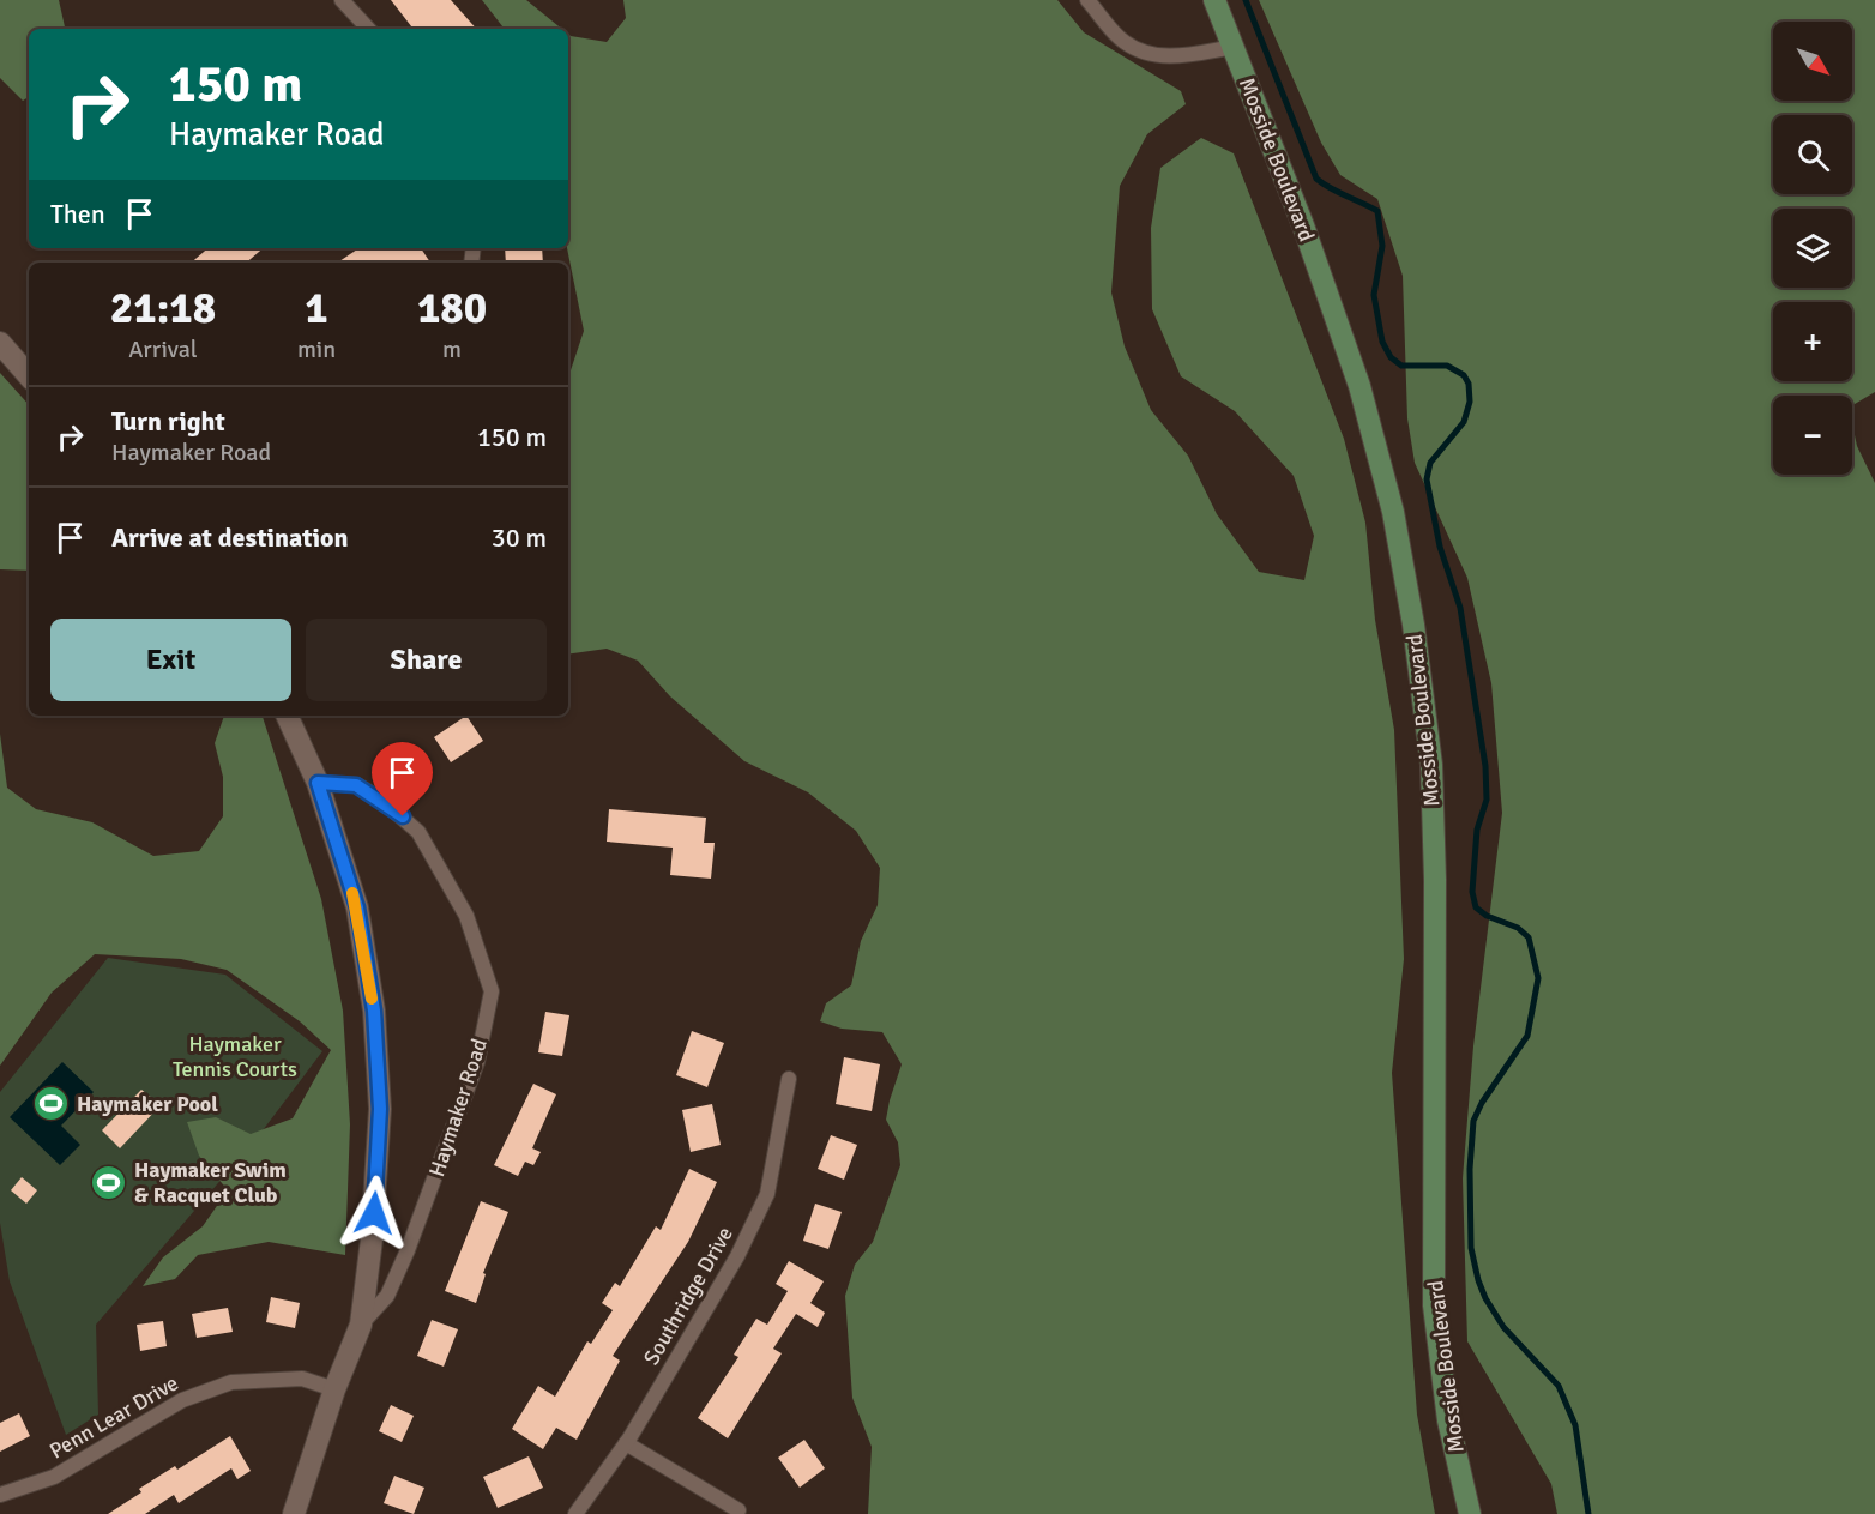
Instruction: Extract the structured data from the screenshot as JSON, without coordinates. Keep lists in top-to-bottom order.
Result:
{
  "streets": {
    "main road": ["Mosside Boulevard", "Haymaker Road"],
    "street": ["Southridge Drive", "Penn Lear Drive"]
  },
  "crossings": [
    ["Haymaker Road", "Penn Lear Drive"]
  ],
  "parks": ["Haymaker Tennis Courts"],
  "places": {
    "sports": ["Haymaker Pool", "Haymaker Swim & Racquet Club"]
  },
  "north": "bottom right",
  "page": {
    "map_buttons": ["+", "−"],
    "turn": ["150 m", "Haymaker Road"],
    "then": "Then",
    "eta": [
      "21:18",
      "Arrival",
      "1",
      "min",
      "180",
      "m"
    ],
    "list": [
      {
        "name": "Turn right",
        "note": "Haymaker Road",
        "value": "150 m"
      },
      {
        "name": "Arrive at destination",
        "value": "30 m"
      }
    ],
    "buttons": ["Exit", "Share"]
  }
}
